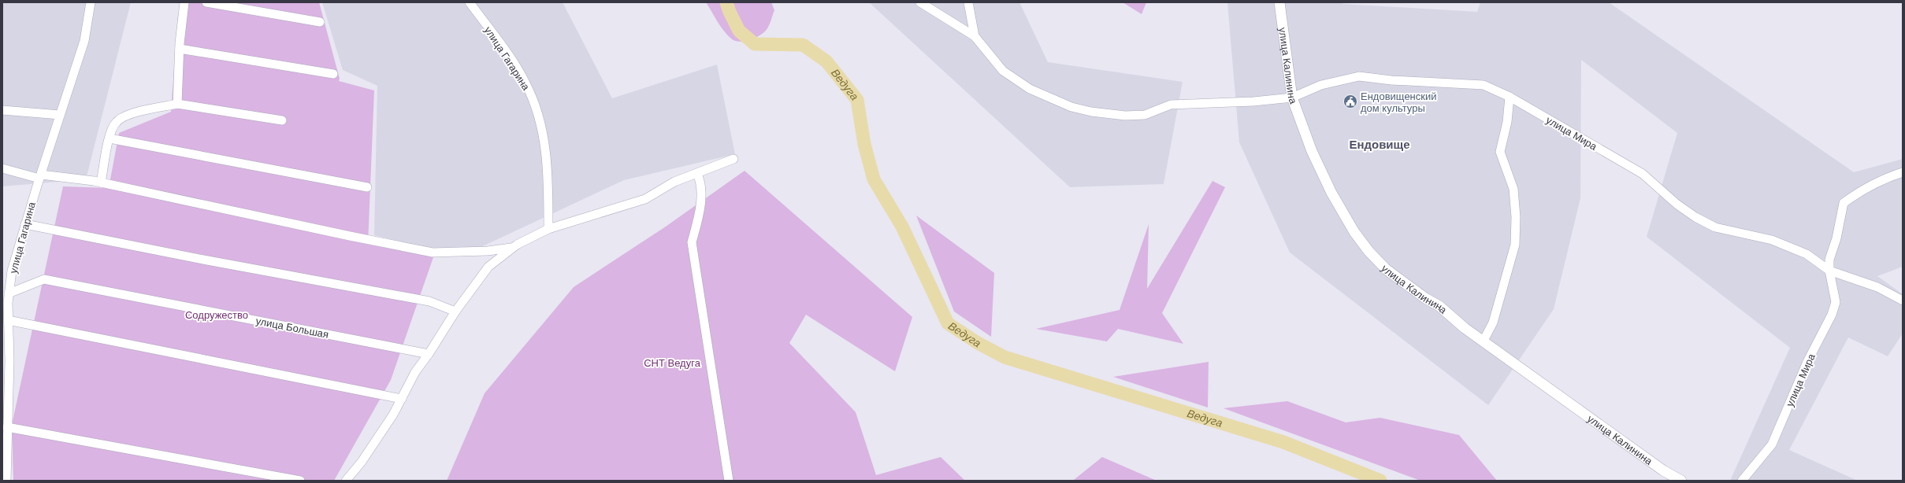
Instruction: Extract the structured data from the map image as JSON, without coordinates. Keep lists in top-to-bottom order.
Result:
{
  "streets": {
    "street": [
      "улица Гагарина",
      "улица Калинина",
      "улица Мира",
      "улица Большая"
    ]
  },
  "crossings": [
    ["улица Гагарина", "улица Большая"],
    ["улица Калинина", "улица Мира"]
  ],
  "districts": ["Ендовище"],
  "water": ["Ведуга"],
  "parks": ["Содружество", "СНТ Ведуга"],
  "places": {
    "public building": ["Ендовищенский дом культуры"]
  }
}
